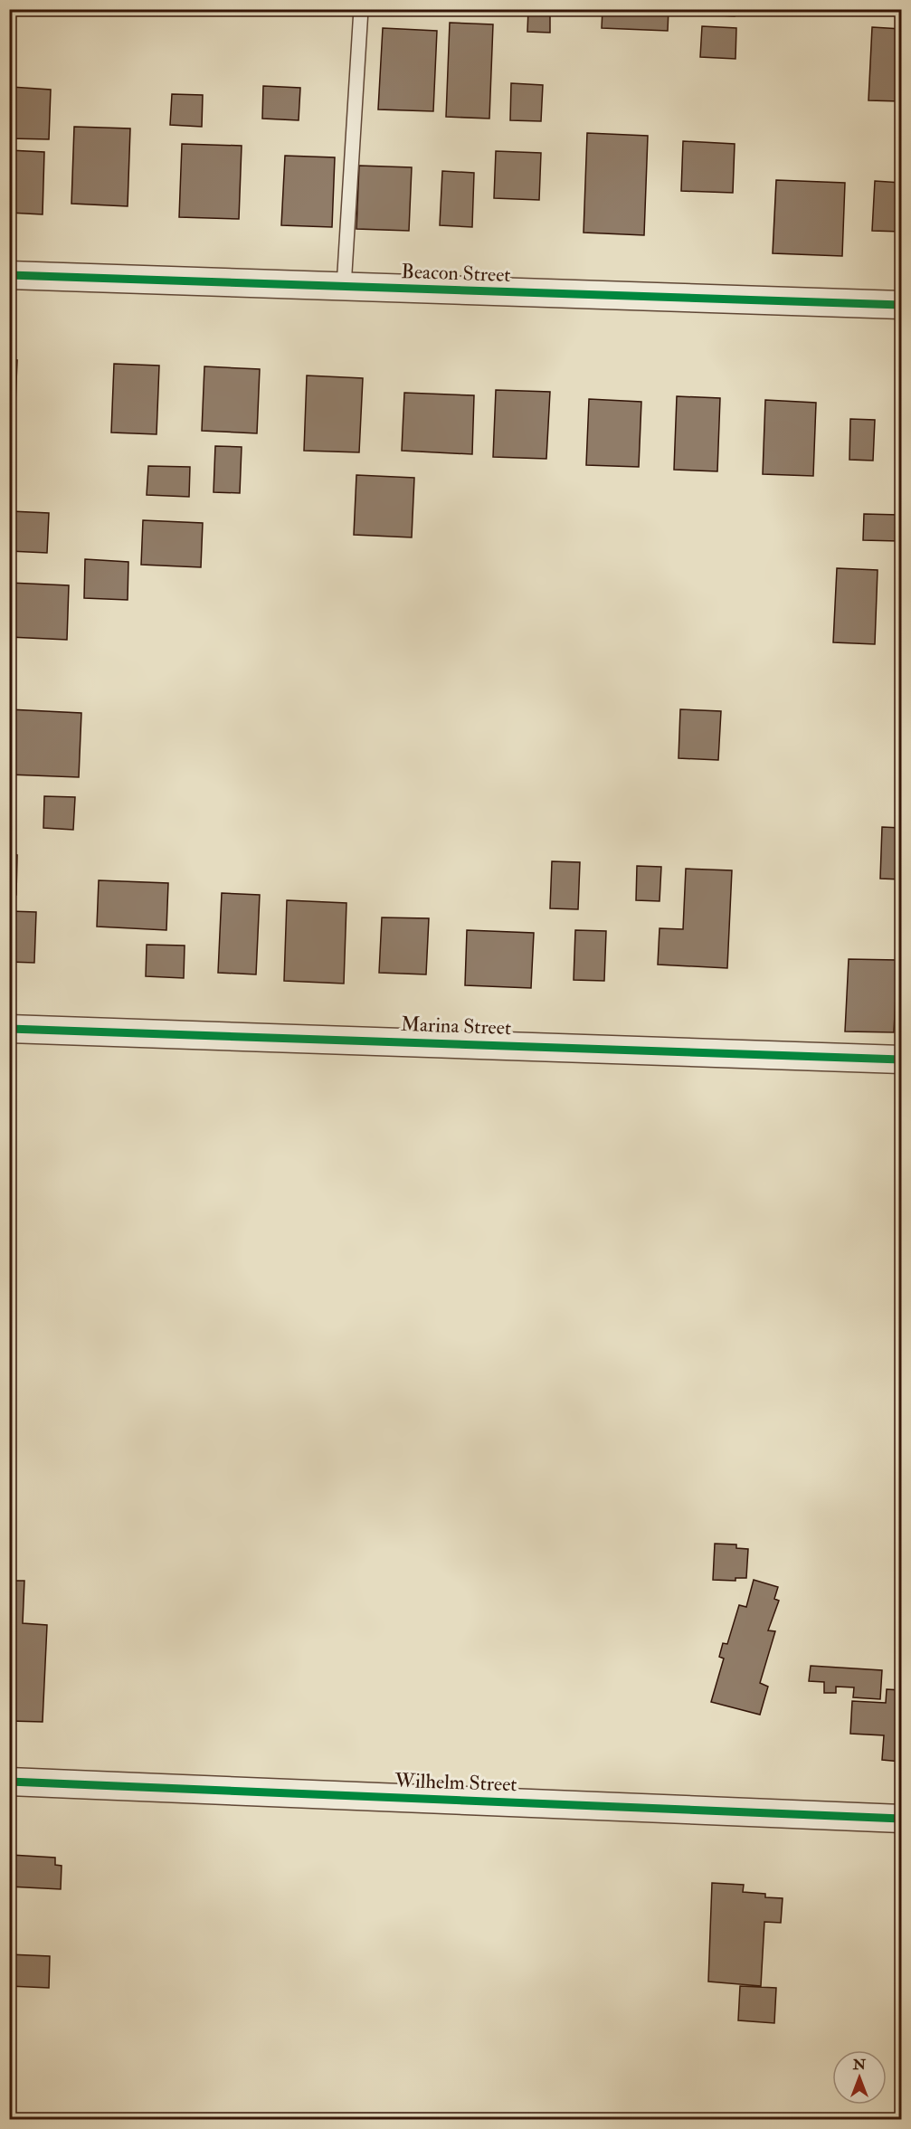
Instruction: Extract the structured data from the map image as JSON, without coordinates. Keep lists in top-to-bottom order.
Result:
{
  "streets": {
    "street": ["Beacon Street", "Marina Street", "Wilhelm Street"]
  },
  "north": "top"
}
